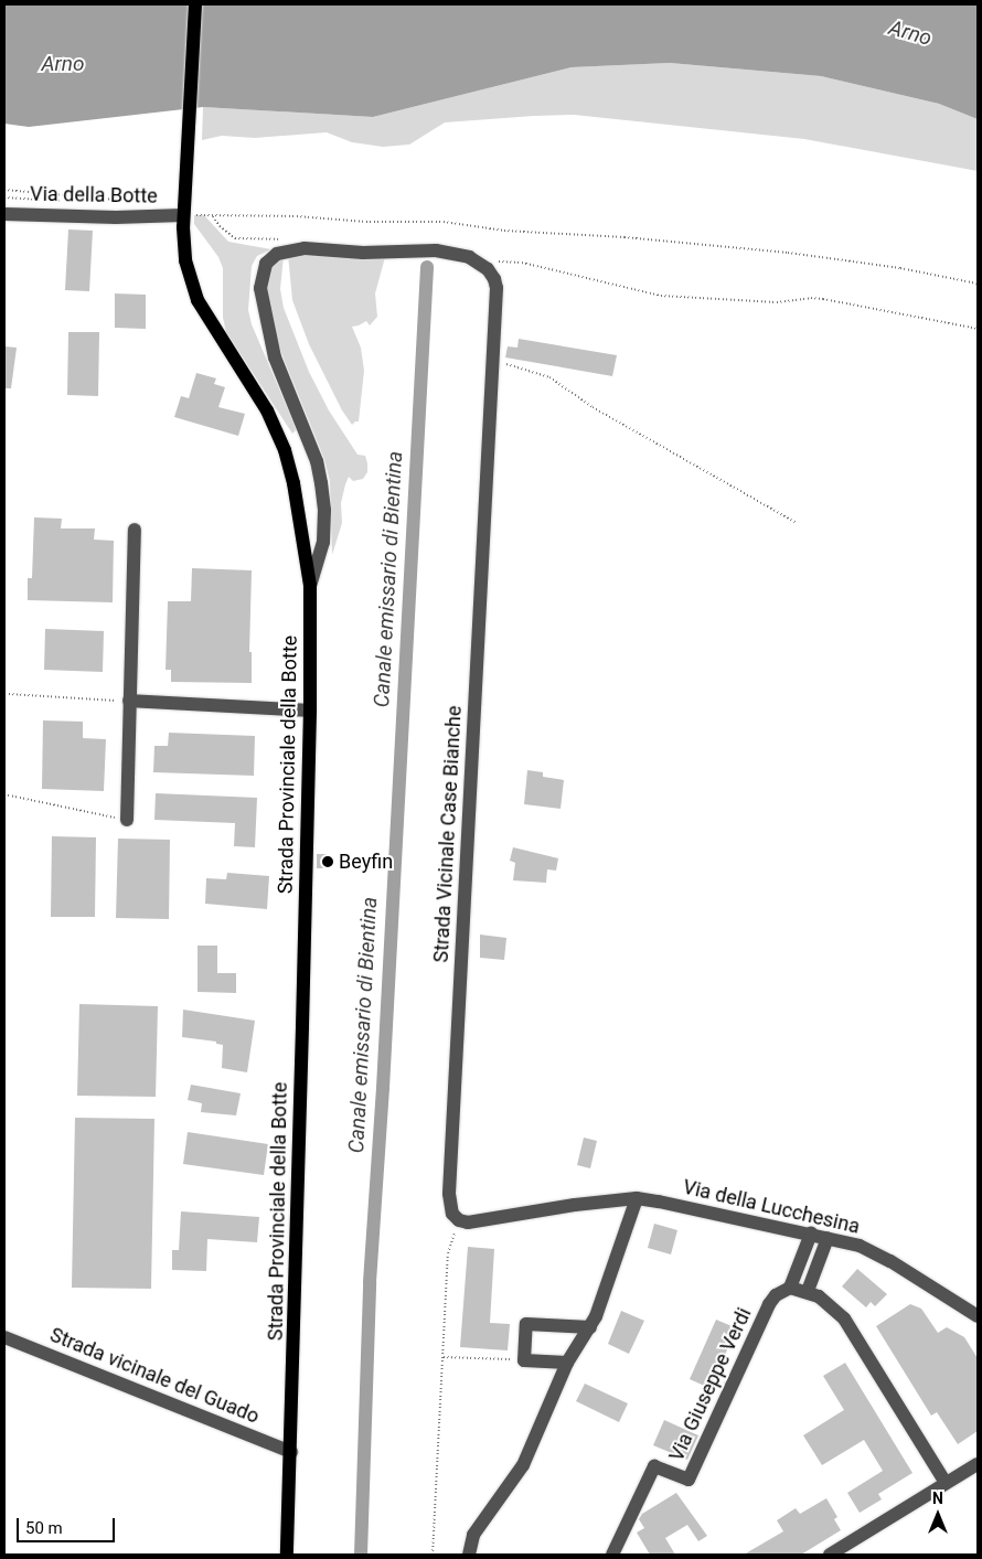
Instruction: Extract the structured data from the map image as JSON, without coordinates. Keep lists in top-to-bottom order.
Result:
{
  "streets": {
    "main road": ["Strada Provinciale della Botte"],
    "street": [
      "Via della Botte",
      "Strada Vicinale Case Bianche",
      "Via della Lucchesina",
      "Strada vicinale del Guado",
      "Via Giuseppe Verdi"
    ]
  },
  "crossings": [
    ["Via della Botte", "Strada Provinciale della Botte"],
    ["Strada Provinciale della Botte", "Strada vicinale del Guado"]
  ],
  "water": ["Arno", "Canale emissario di Bientina"],
  "places": ["Beyfin"],
  "scale_bar": "50 m",
  "north": "top"
}
